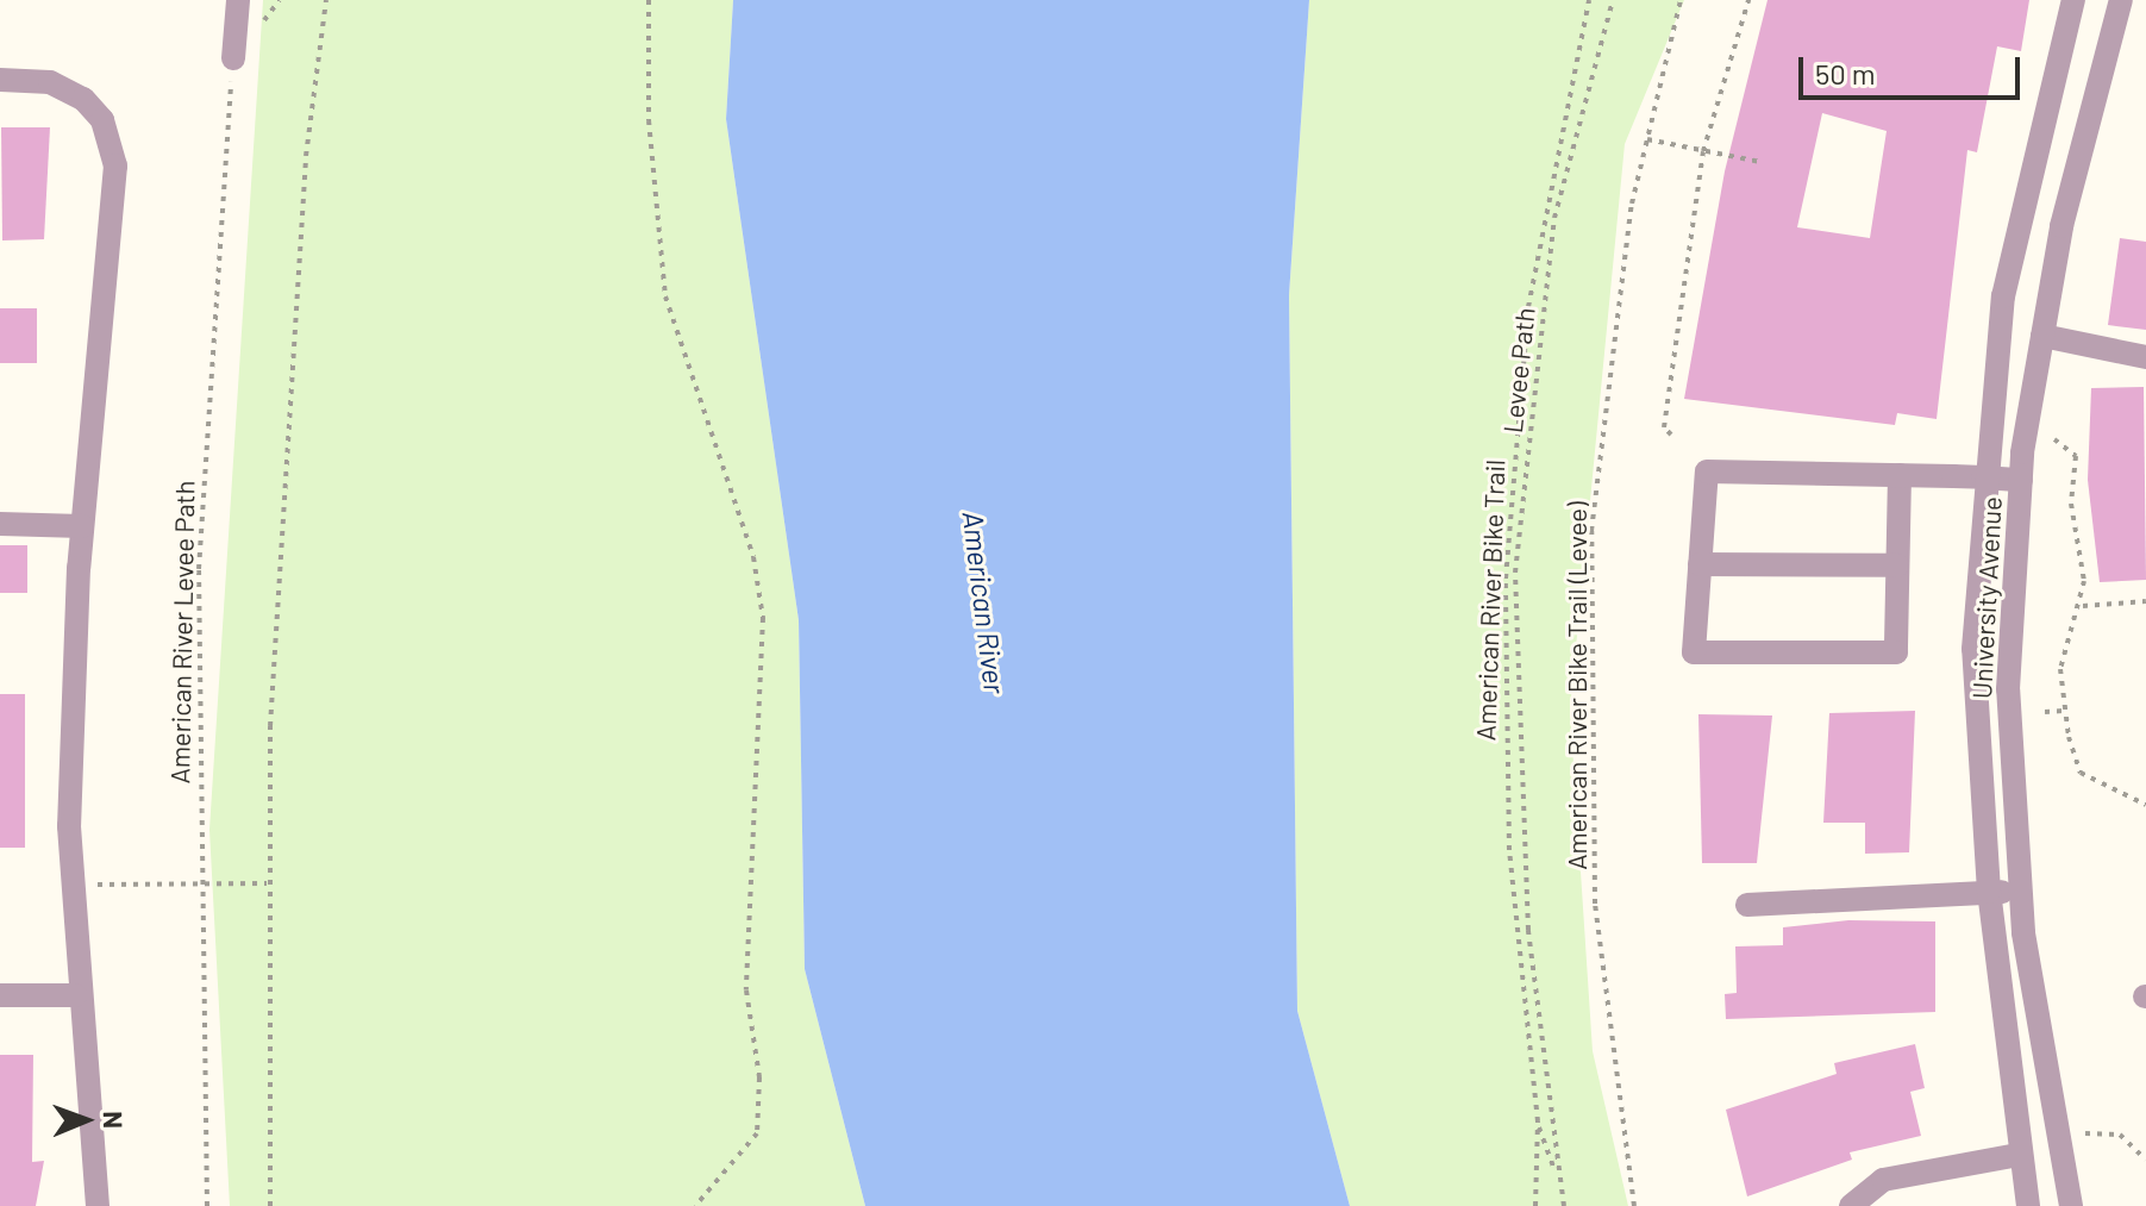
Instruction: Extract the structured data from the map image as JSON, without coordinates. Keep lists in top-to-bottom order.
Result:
{
  "streets": {
    "street": ["University Avenue"],
    "path": [
      "Levee Path",
      "American River Bike Trail",
      "American River Levee Path",
      "American River Bike Trail (Levee)"
    ]
  },
  "water": ["American River"],
  "scale_bar": "50 m",
  "north": "right"
}
